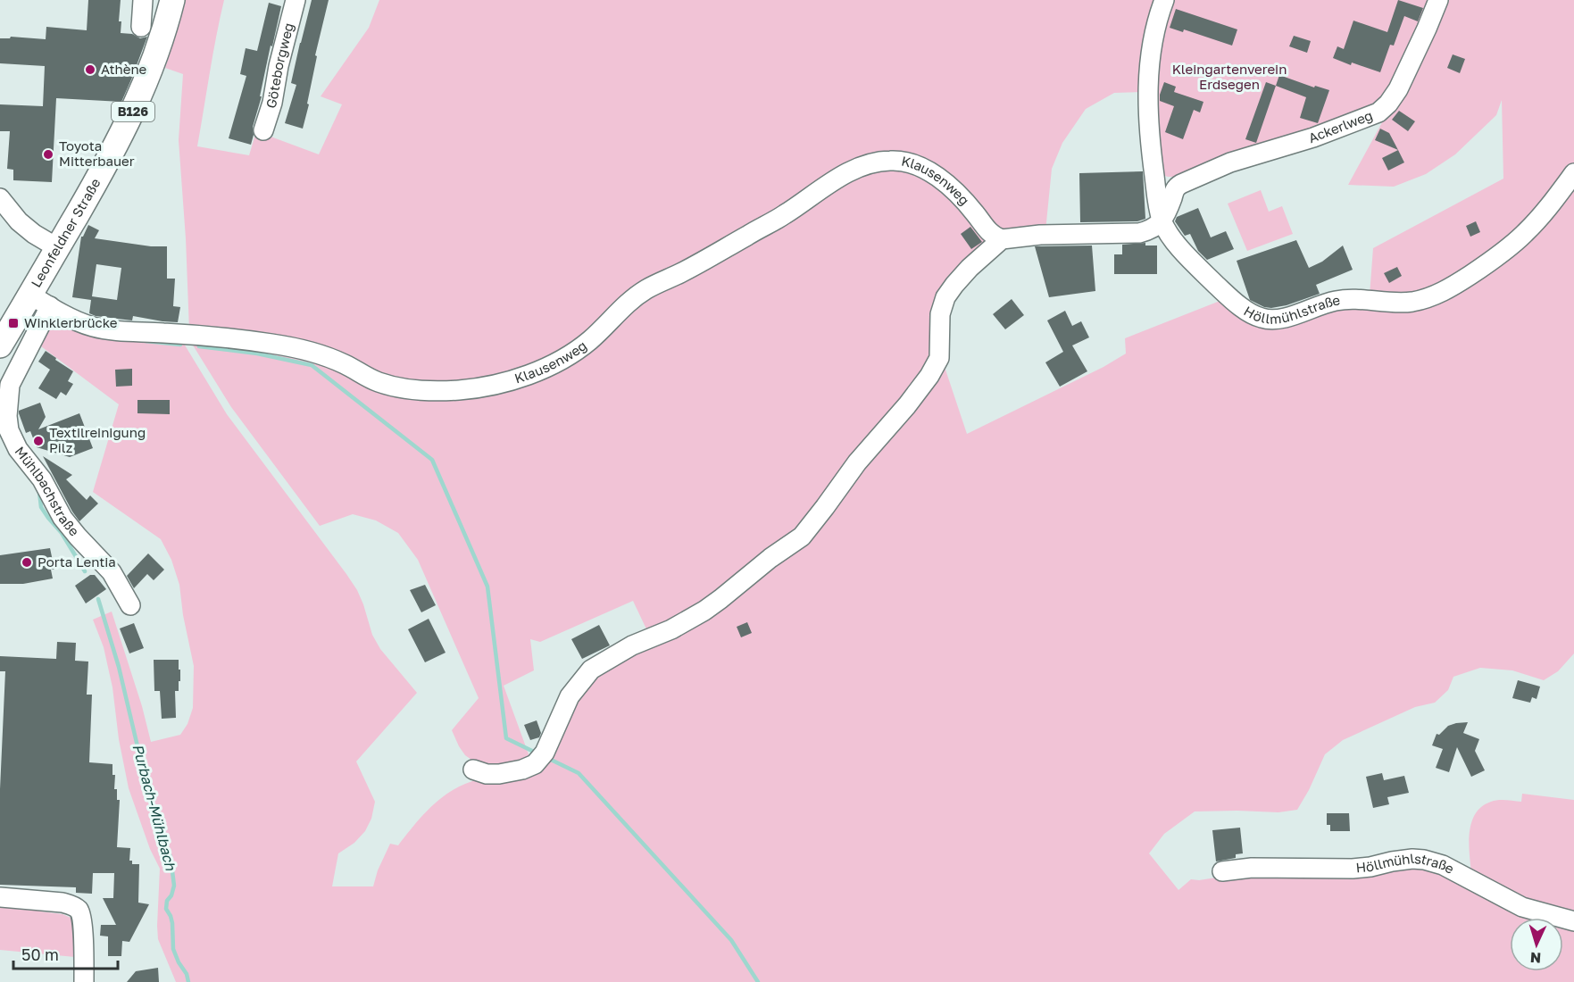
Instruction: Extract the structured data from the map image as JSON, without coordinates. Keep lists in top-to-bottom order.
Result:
{
  "streets": {
    "main road": ["B126", "Leonfeldner Straße"],
    "street": [
      "Göteborgweg",
      "Ackerlweg",
      "Klausenweg",
      "Höllmühlstraße",
      "Mühlbachstraße"
    ]
  },
  "crossings": [
    ["Klausenweg", "Leonfeldner Straße"],
    ["Klausenweg", "Mühlbachstraße"],
    ["Leonfeldner Straße", "Mühlbachstraße"]
  ],
  "water": ["Purbach-Mühlbach"],
  "parks": ["Kleingartenverein Erdsegen"],
  "places": {
    "other": [
      "Athène",
      "Toyota Mitterbauer",
      "Textilreinigung Pilz",
      "Porta Lentia"
    ],
    "transit": ["Winklerbrücke"]
  },
  "scale_bar": "50 m",
  "north": "bottom"
}
